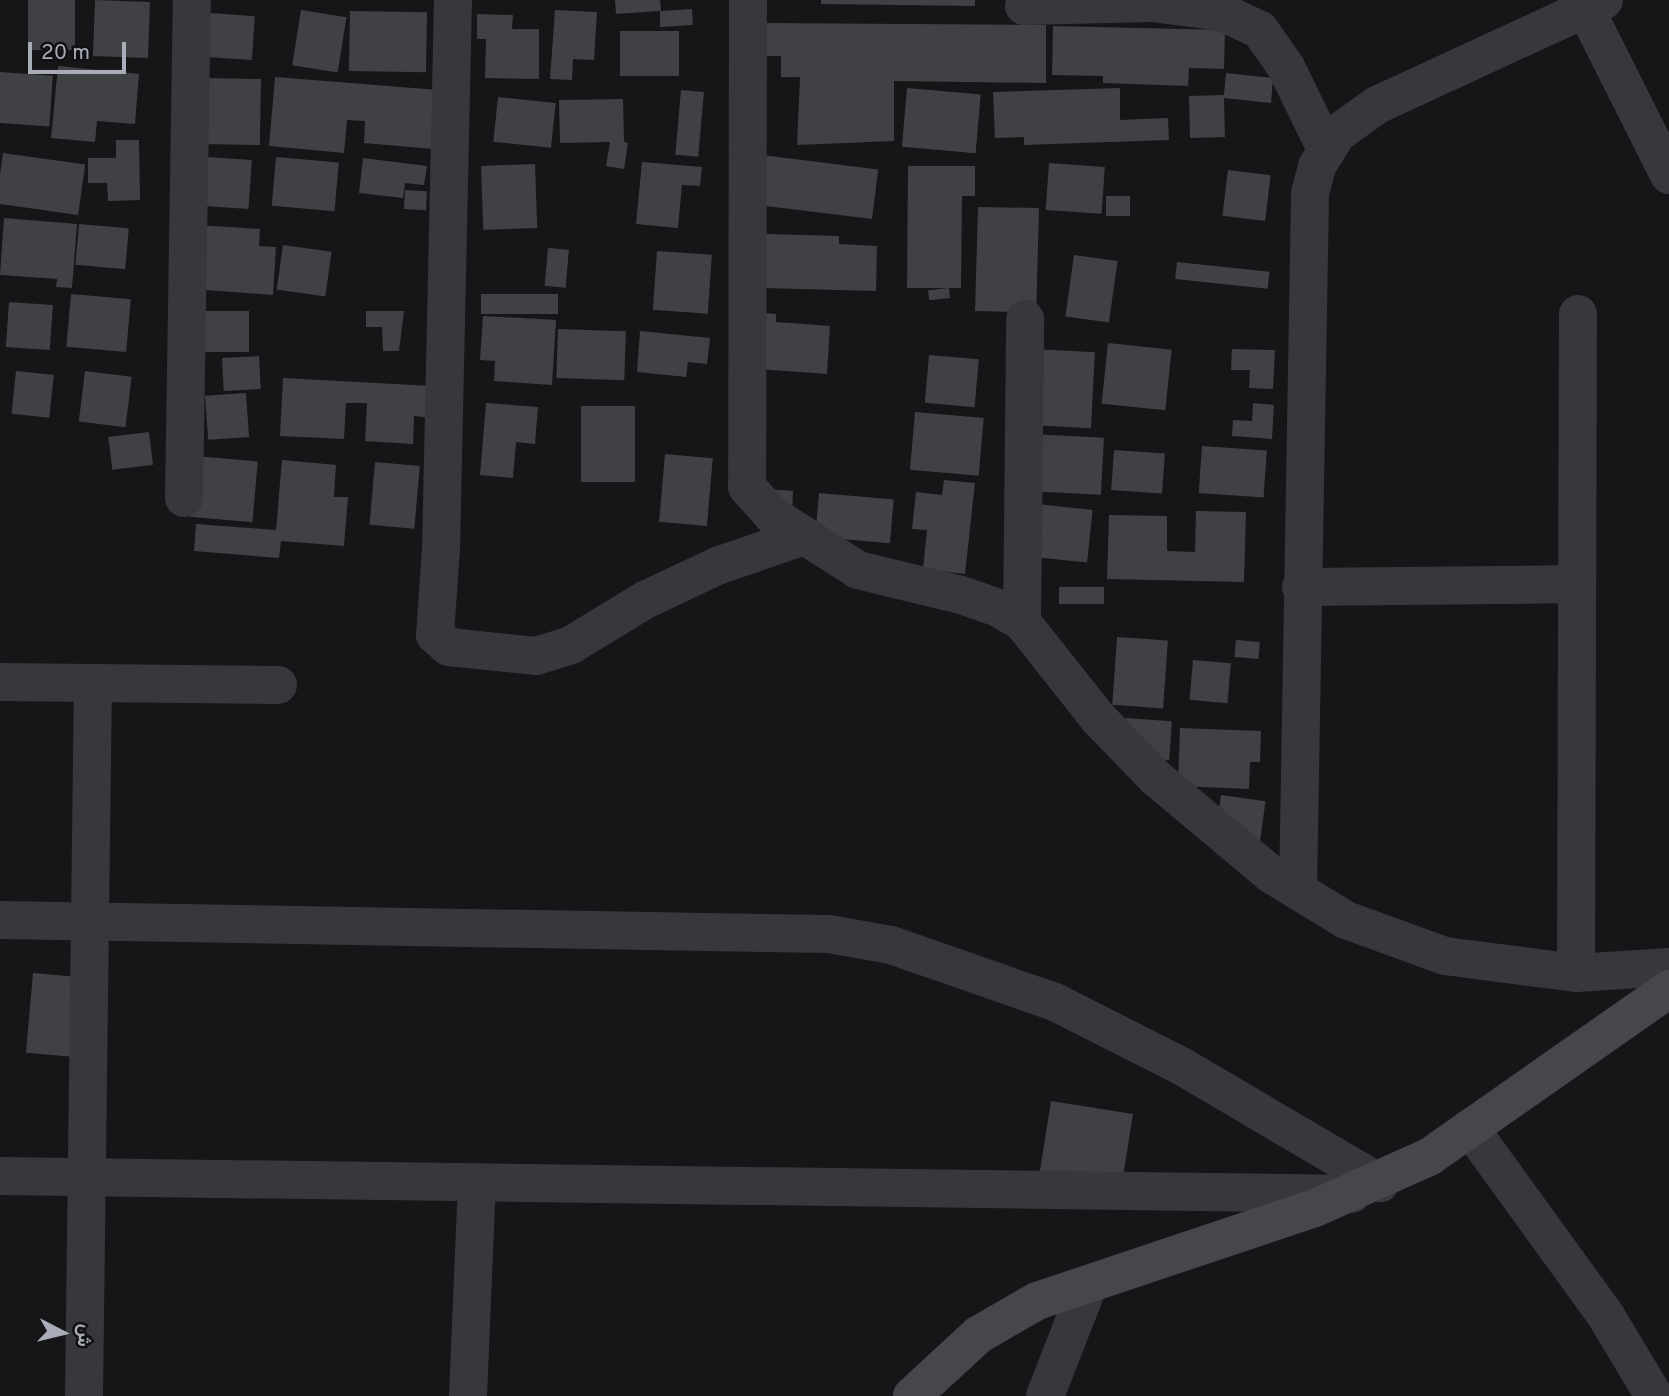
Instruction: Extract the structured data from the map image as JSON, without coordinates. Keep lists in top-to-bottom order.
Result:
{
  "scale_bar": "20 m",
  "north": "right"
}
